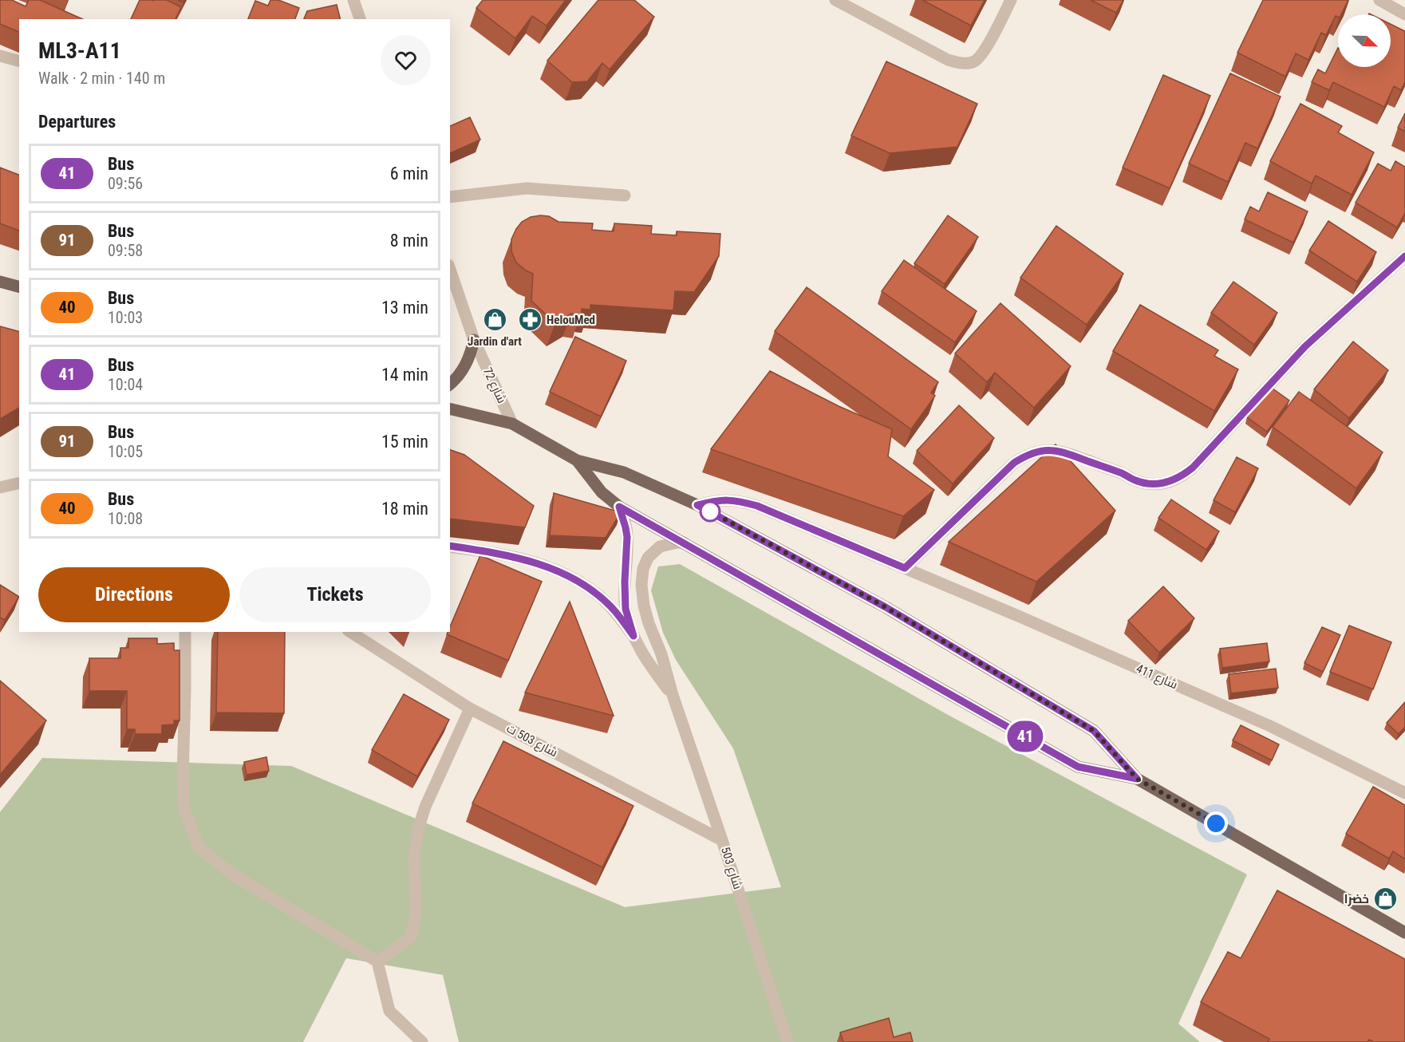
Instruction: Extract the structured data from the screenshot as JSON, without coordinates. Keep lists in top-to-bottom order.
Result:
{
  "streets": {
    "street": [
      "شارع 72",
      "شارع 411",
      "شارع 503 ت",
      "شارع 503"
    ]
  },
  "crossings": [
    ["شارع 503 ت", "شارع 503"]
  ],
  "places": {
    "shop": ["Jardin d'art", "خضرا"],
    "pharmacy": ["HelouMed"]
  },
  "lines": ["bus line 41"],
  "north": "bottom right",
  "page": {
    "on_map": "41",
    "heading": [
      ["ML3-A11", "Walk · 2 min · 140 m"],
      "Departures"
    ],
    "list": [
      {
        "mark": "41",
        "name": "Bus",
        "note": "09:56",
        "value": "6 min"
      },
      {
        "mark": "91",
        "name": "Bus",
        "note": "09:58",
        "value": "8 min"
      },
      {
        "mark": "40",
        "name": "Bus",
        "note": "10:03",
        "value": "13 min"
      },
      {
        "mark": "41",
        "name": "Bus",
        "note": "10:04",
        "value": "14 min"
      },
      {
        "mark": "91",
        "name": "Bus",
        "note": "10:05",
        "value": "15 min"
      },
      {
        "mark": "40",
        "name": "Bus",
        "note": "10:08",
        "value": "18 min"
      }
    ],
    "buttons": ["Directions", "Tickets"]
  }
}
